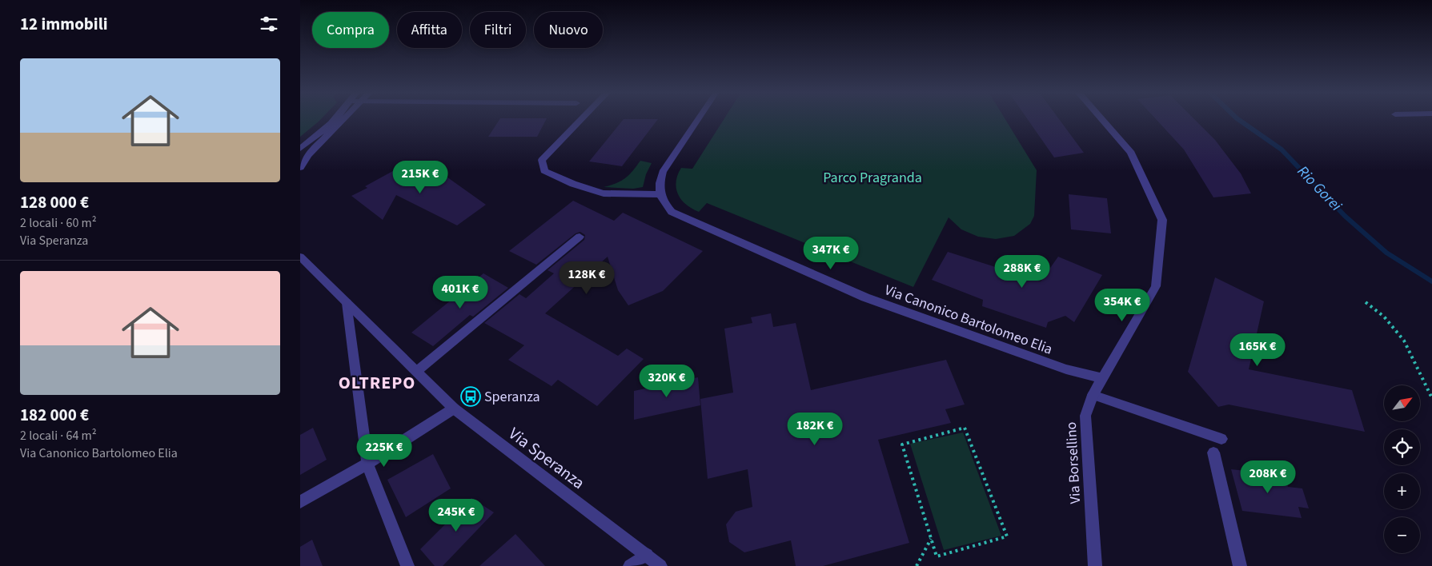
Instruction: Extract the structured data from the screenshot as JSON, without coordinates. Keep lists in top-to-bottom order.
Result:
{
  "streets": {
    "street": ["Via Canonico Bartolomeo Elia", "Via Speranza", "Via Borsellino"]
  },
  "crossings": [
    ["Via Canonico Bartolomeo Elia", "Via Borsellino"]
  ],
  "districts": ["OLTREPO"],
  "water": ["Rio Gorei"],
  "parks": ["Parco Pragranda"],
  "places": {
    "bus stop": ["Speranza"]
  },
  "north": "top right",
  "page": {
    "heading": "12 immobili",
    "chip": [
      "Compra",
      "Affitta",
      "Filtri",
      "Nuovo"
    ],
    "list": [
      {
        "name": "128 000 €",
        "note": "2 locali · 60 m² · Via Speranza"
      },
      {
        "name": "182 000 €",
        "note": "2 locali · 64 m² · Via Canonico Bartolomeo Elia"
      }
    ],
    "price": [
      "215K €",
      "347K €",
      "288K €",
      "128K €",
      "401K €",
      "354K €",
      "165K €",
      "320K €",
      "182K €",
      "225K €",
      "208K €",
      "245K €"
    ],
    "map_buttons": ["+", "−"]
  }
}
